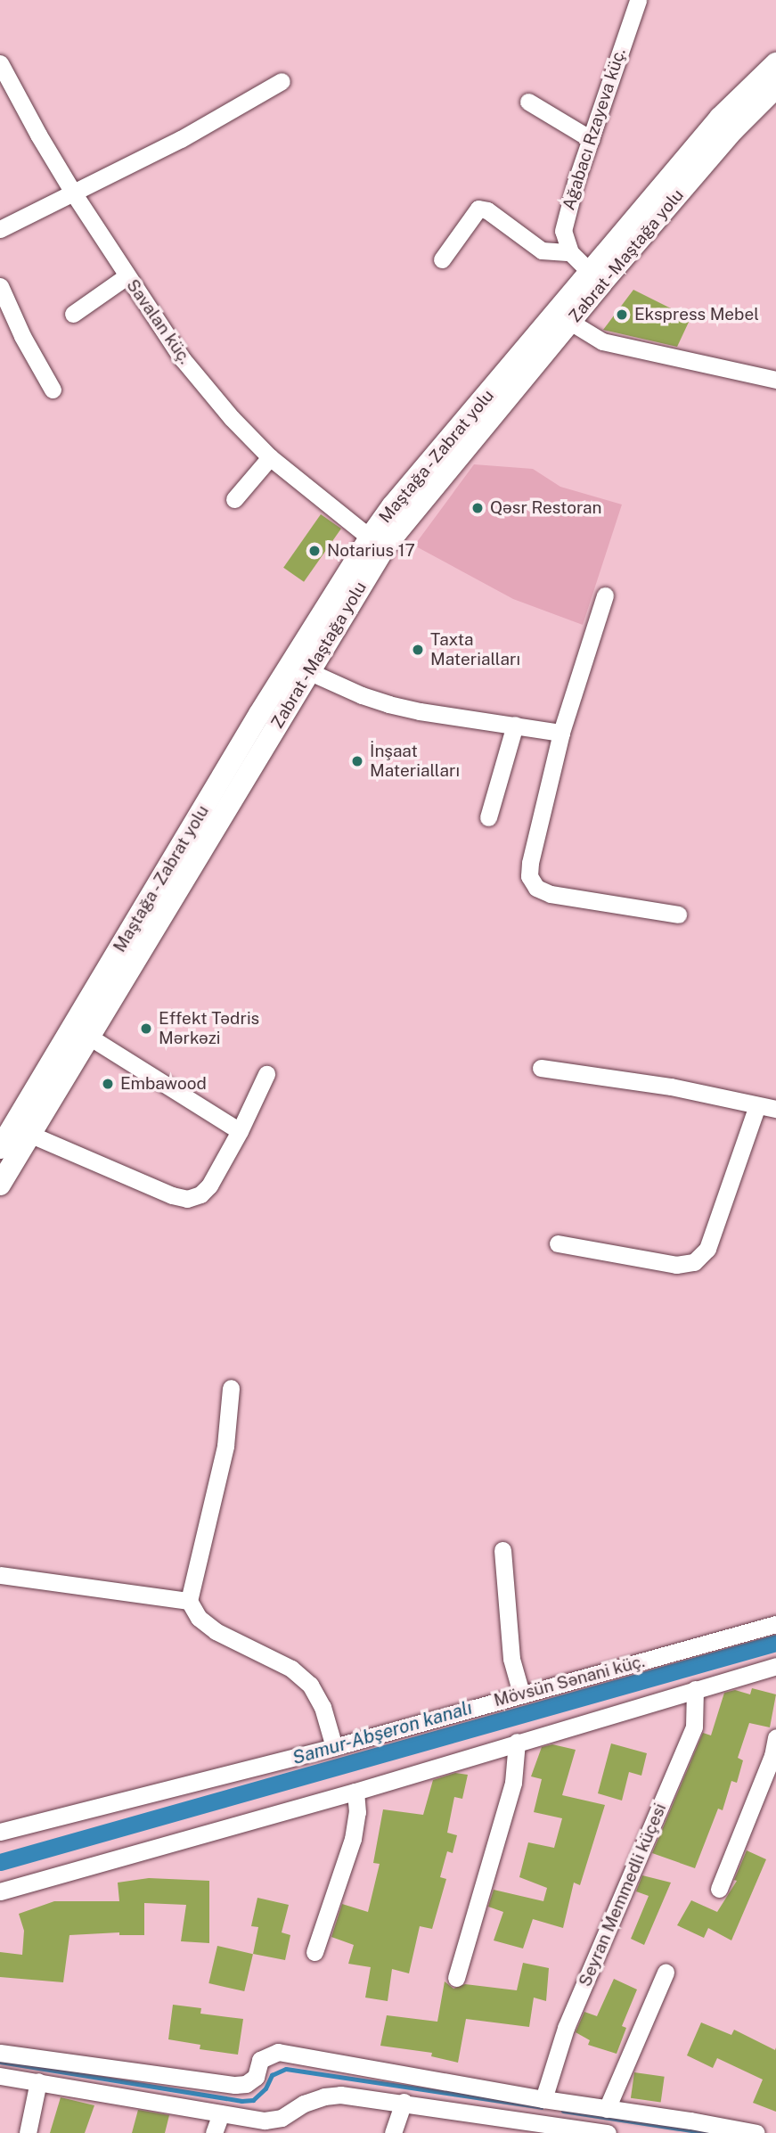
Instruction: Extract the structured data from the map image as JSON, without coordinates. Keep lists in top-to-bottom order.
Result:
{
  "streets": {
    "main road": ["Zabrat - Maştağa yolu", "Maştağa - Zabrat yolu"],
    "street": [
      "Ağabacı Rzayeva küç.",
      "Savalan küç.",
      "Mövsün Sənani küç.",
      "Seyran Memmedli küçesi"
    ]
  },
  "crossings": [
    ["Zabrat - Maştağa yolu", "Maştağa - Zabrat yolu"],
    ["Savalan küç.", "Maştağa - Zabrat yolu"]
  ],
  "water": ["Samur-Abşeron kanalı"],
  "places": [
    "Ekspress Mebel",
    "Qəsr Restoran",
    "Notarius 17",
    "Taxta Materialları",
    "İnşaat Materialları",
    "Effekt Tədris Mərkəzi",
    "Embawood"
  ]
}
